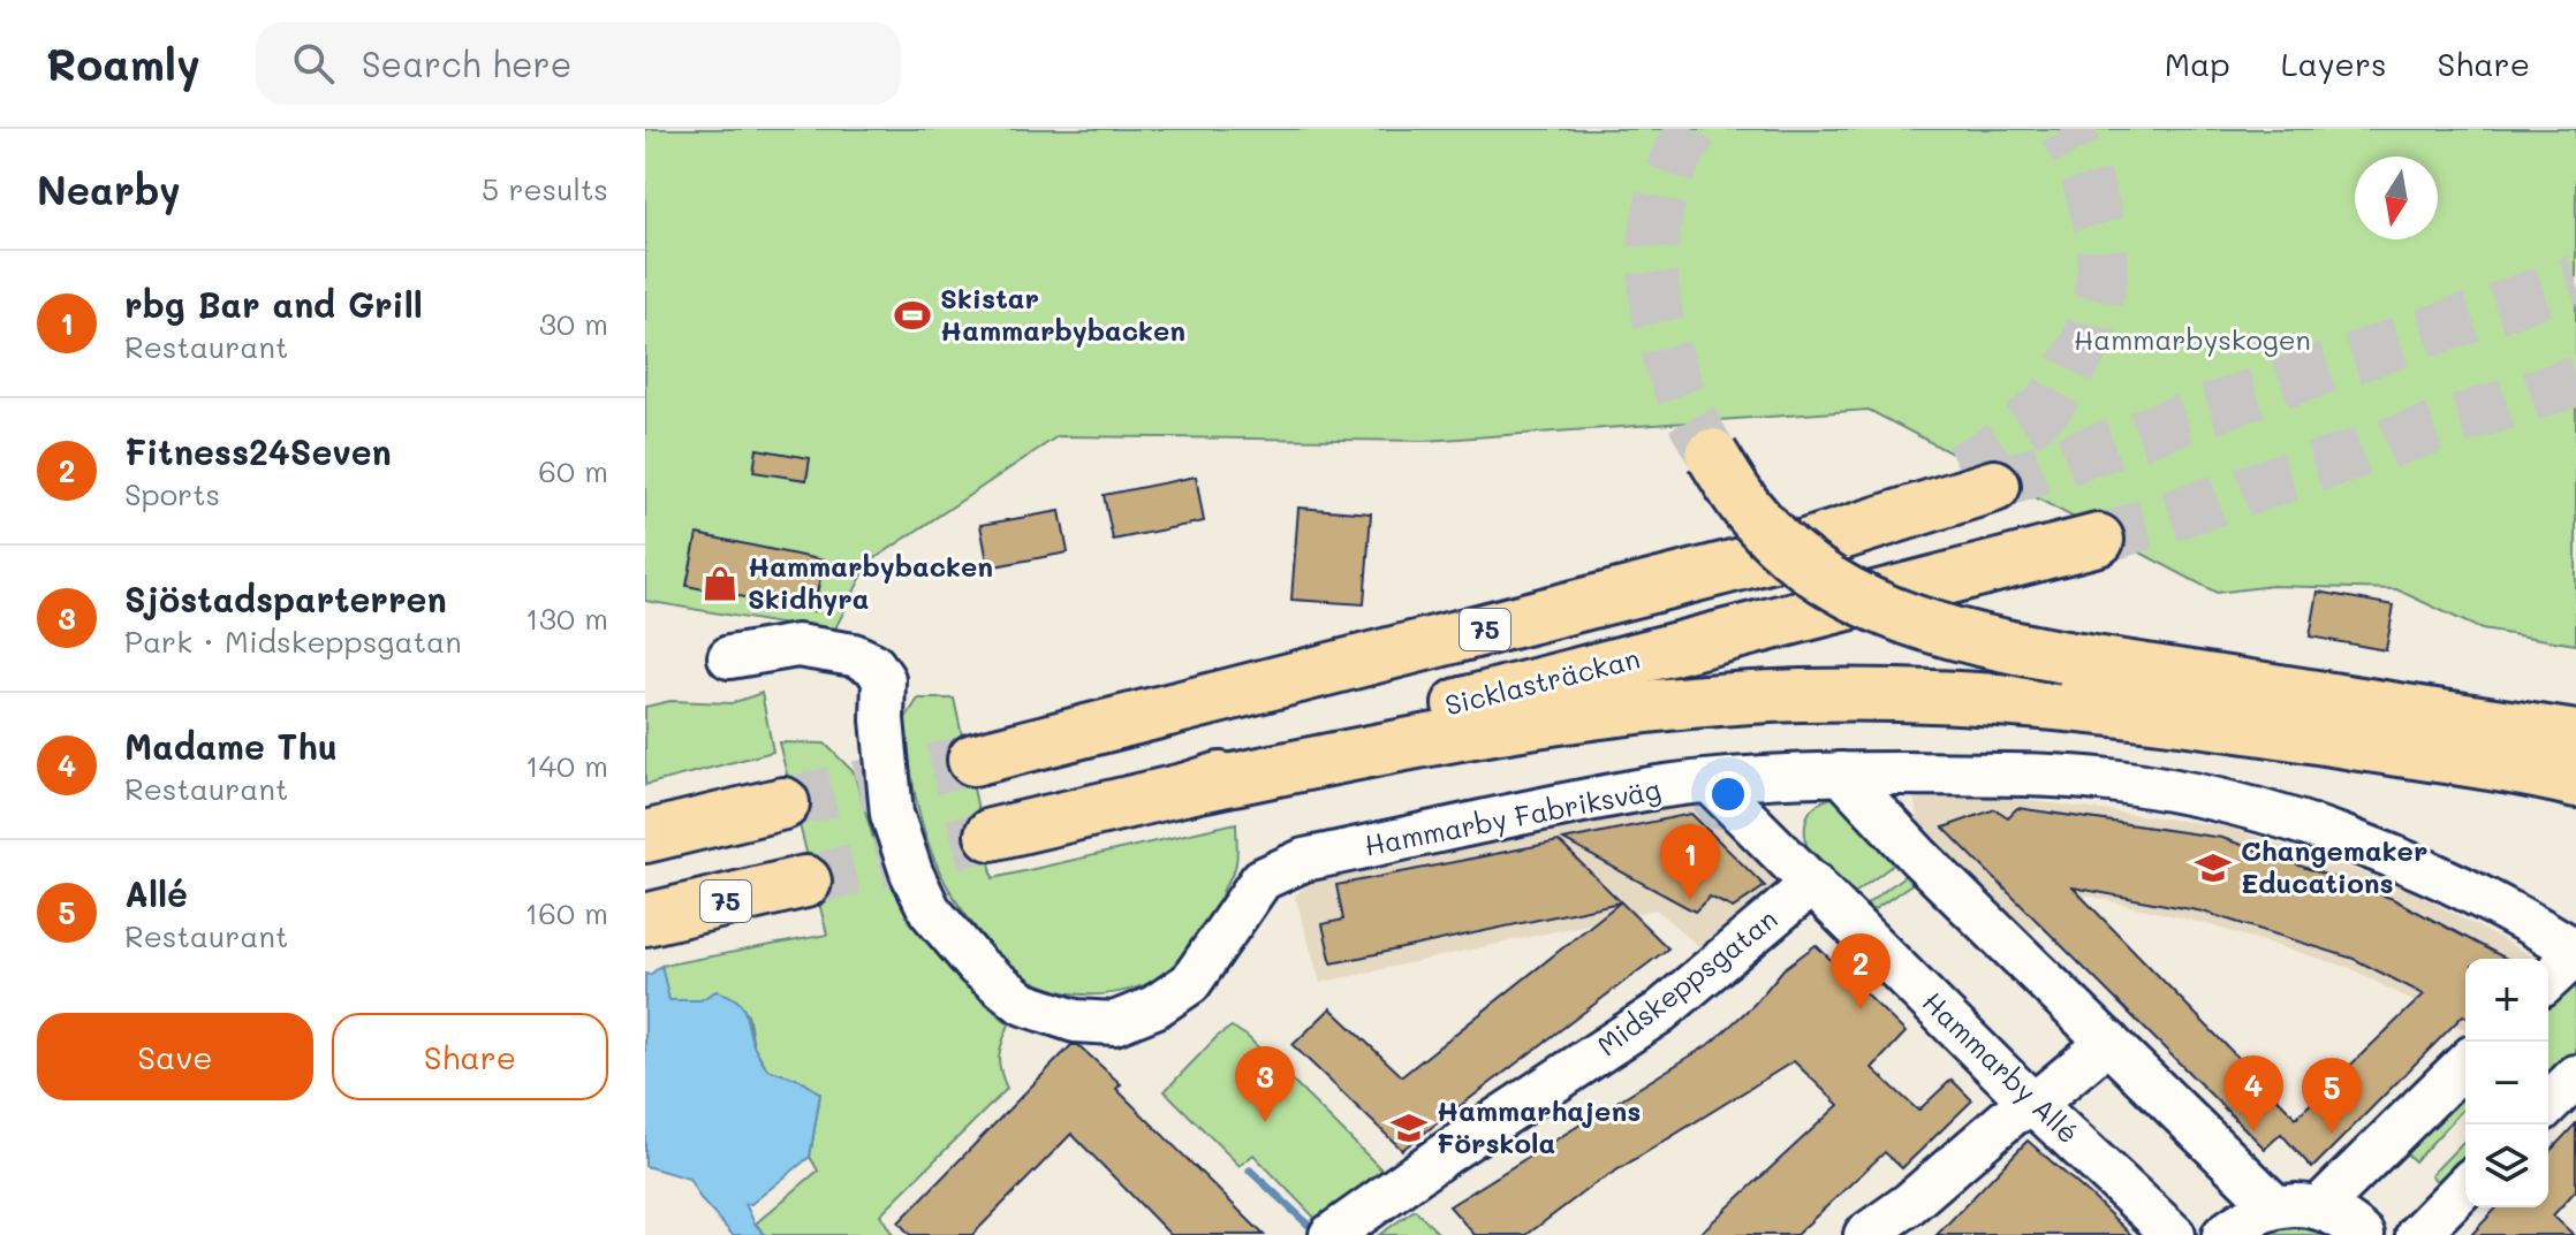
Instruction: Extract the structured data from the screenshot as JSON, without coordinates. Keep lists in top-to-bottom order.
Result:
{
  "streets": {
    "highway": ["75", "Sicklasträckan"],
    "street": ["Hammarby Fabriksväg", "Midskeppsgatan", "Hammarby Allé"]
  },
  "crossings": [
    ["Hammarby Fabriksväg", "Hammarby Allé"],
    ["Midskeppsgatan", "Hammarby Allé"]
  ],
  "parks": ["Hammarbyskogen"],
  "places": {
    "sports": ["Skistar Hammarbybacken"],
    "shop": ["Hammarbybacken Skidhyra"],
    "school or university": ["Changemaker Educations", "Hammarhajens Förskola"]
  },
  "north": "bottom",
  "page": {
    "header": "Roamly",
    "search": "Search here",
    "nav": ["Map", "Layers", "Share"],
    "heading": ["Nearby", "5 results"],
    "list": [
      {
        "mark": "1",
        "name": "rbg Bar and Grill",
        "note": "Restaurant",
        "value": "30 m"
      },
      {
        "mark": "2",
        "name": "Fitness24Seven",
        "note": "Sports",
        "value": "60 m"
      },
      {
        "mark": "3",
        "name": "Sjöstadsparterren",
        "note": "Park · Midskeppsgatan",
        "value": "130 m"
      },
      {
        "mark": "4",
        "name": "Madame Thu",
        "note": "Restaurant",
        "value": "140 m"
      },
      {
        "mark": "5",
        "name": "Allé",
        "note": "Restaurant",
        "value": "160 m"
      }
    ],
    "pins": [
      "1",
      "2",
      "3",
      "4",
      "5"
    ],
    "map_buttons": ["+", "−"],
    "buttons": ["Save", "Share"]
  }
}
